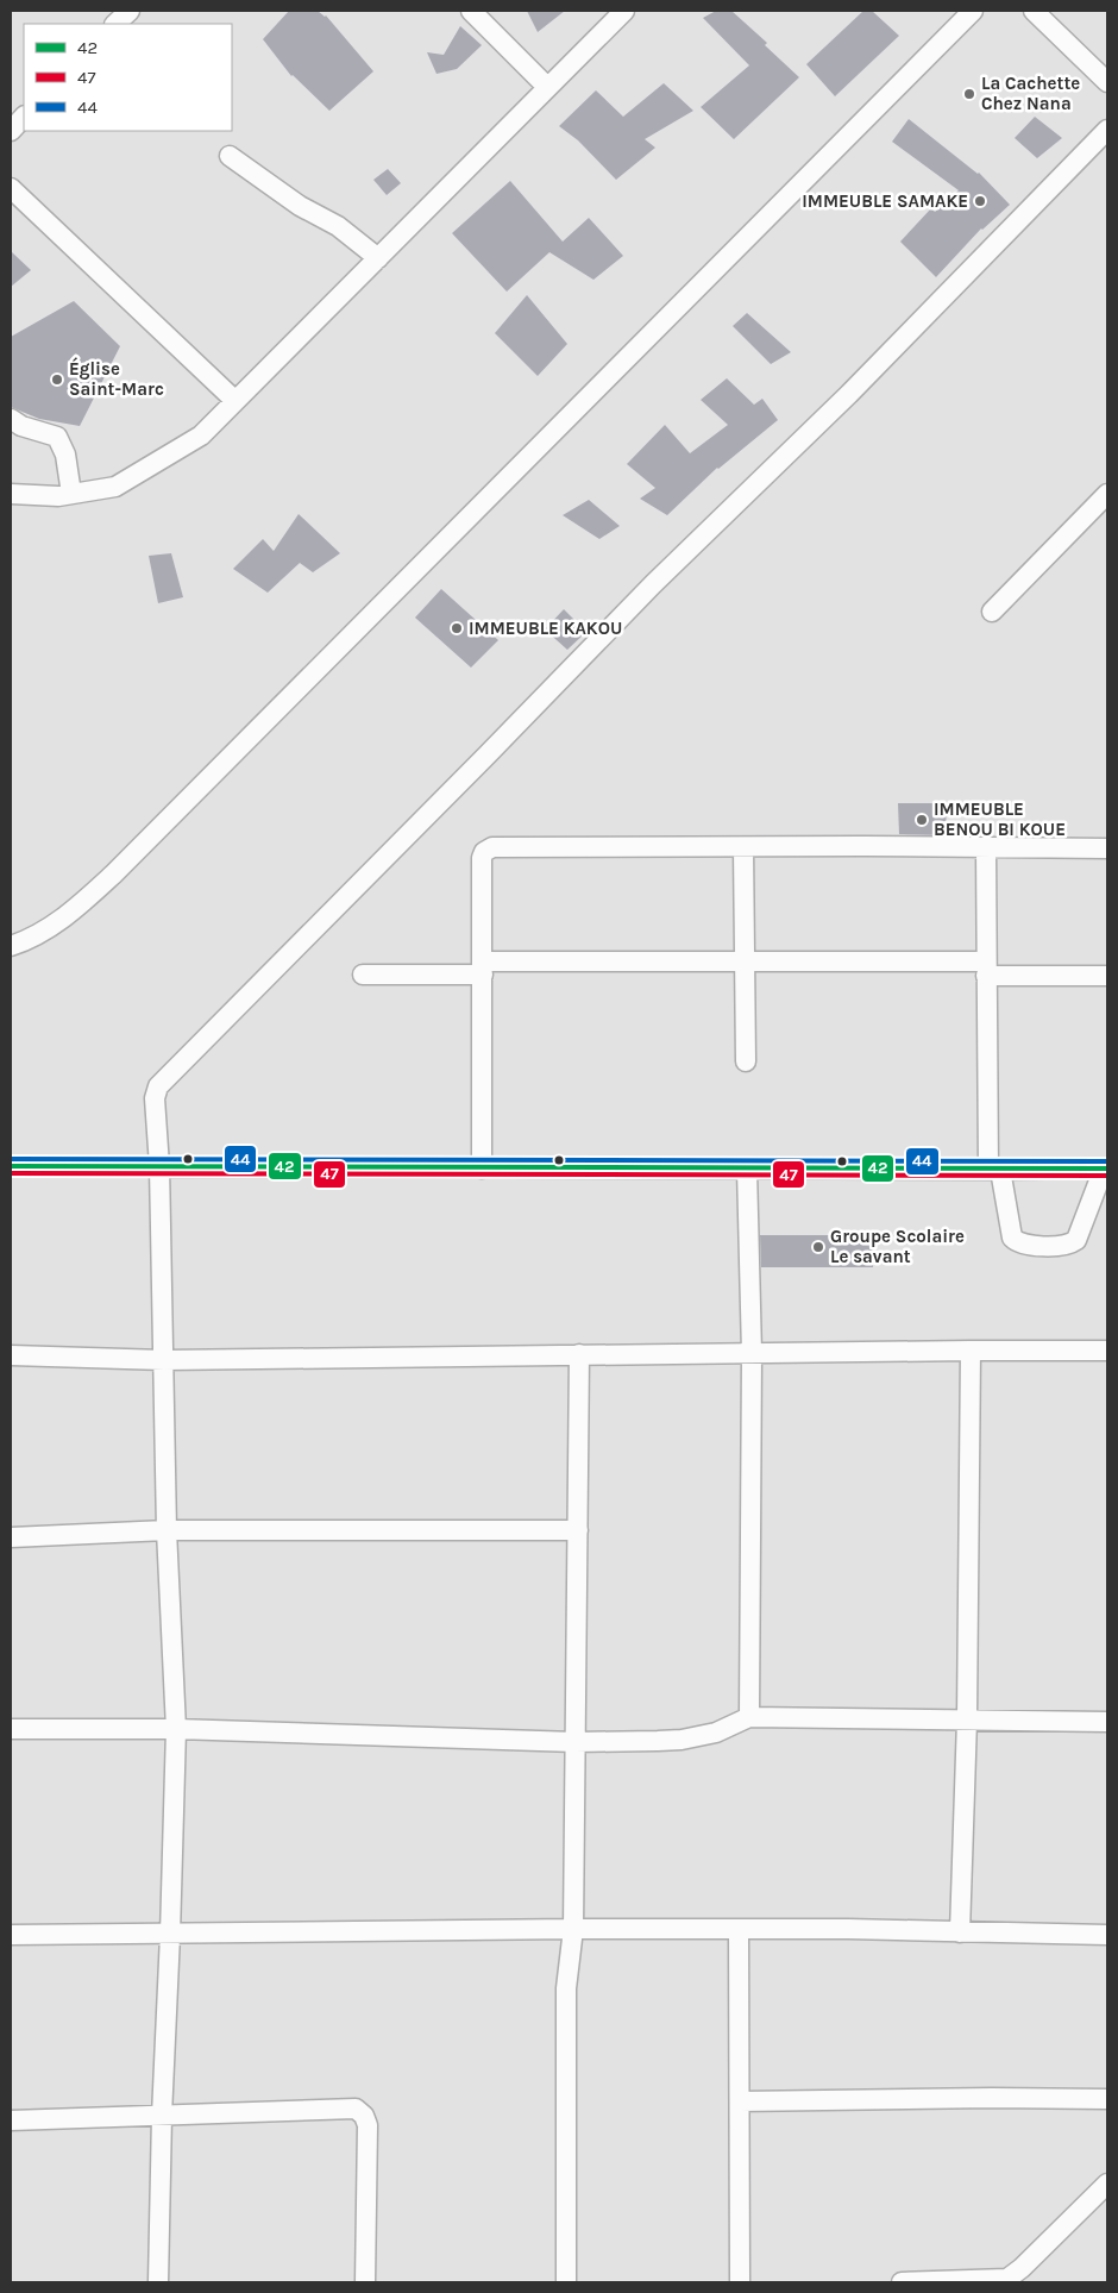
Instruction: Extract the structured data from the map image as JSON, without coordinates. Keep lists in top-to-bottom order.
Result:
{
  "places": [
    "La Cachette Chez Nana",
    "IMMEUBLE SAMAKE",
    "Église Saint-Marc",
    "IMMEUBLE KAKOU",
    "IMMEUBLE BENOU BI KOUE",
    "Groupe Scolaire Le savant"
  ],
  "lines": ["transit line 44", "transit line 42", "transit line 47"],
  "legend": ["42", "47", "44"]
}
